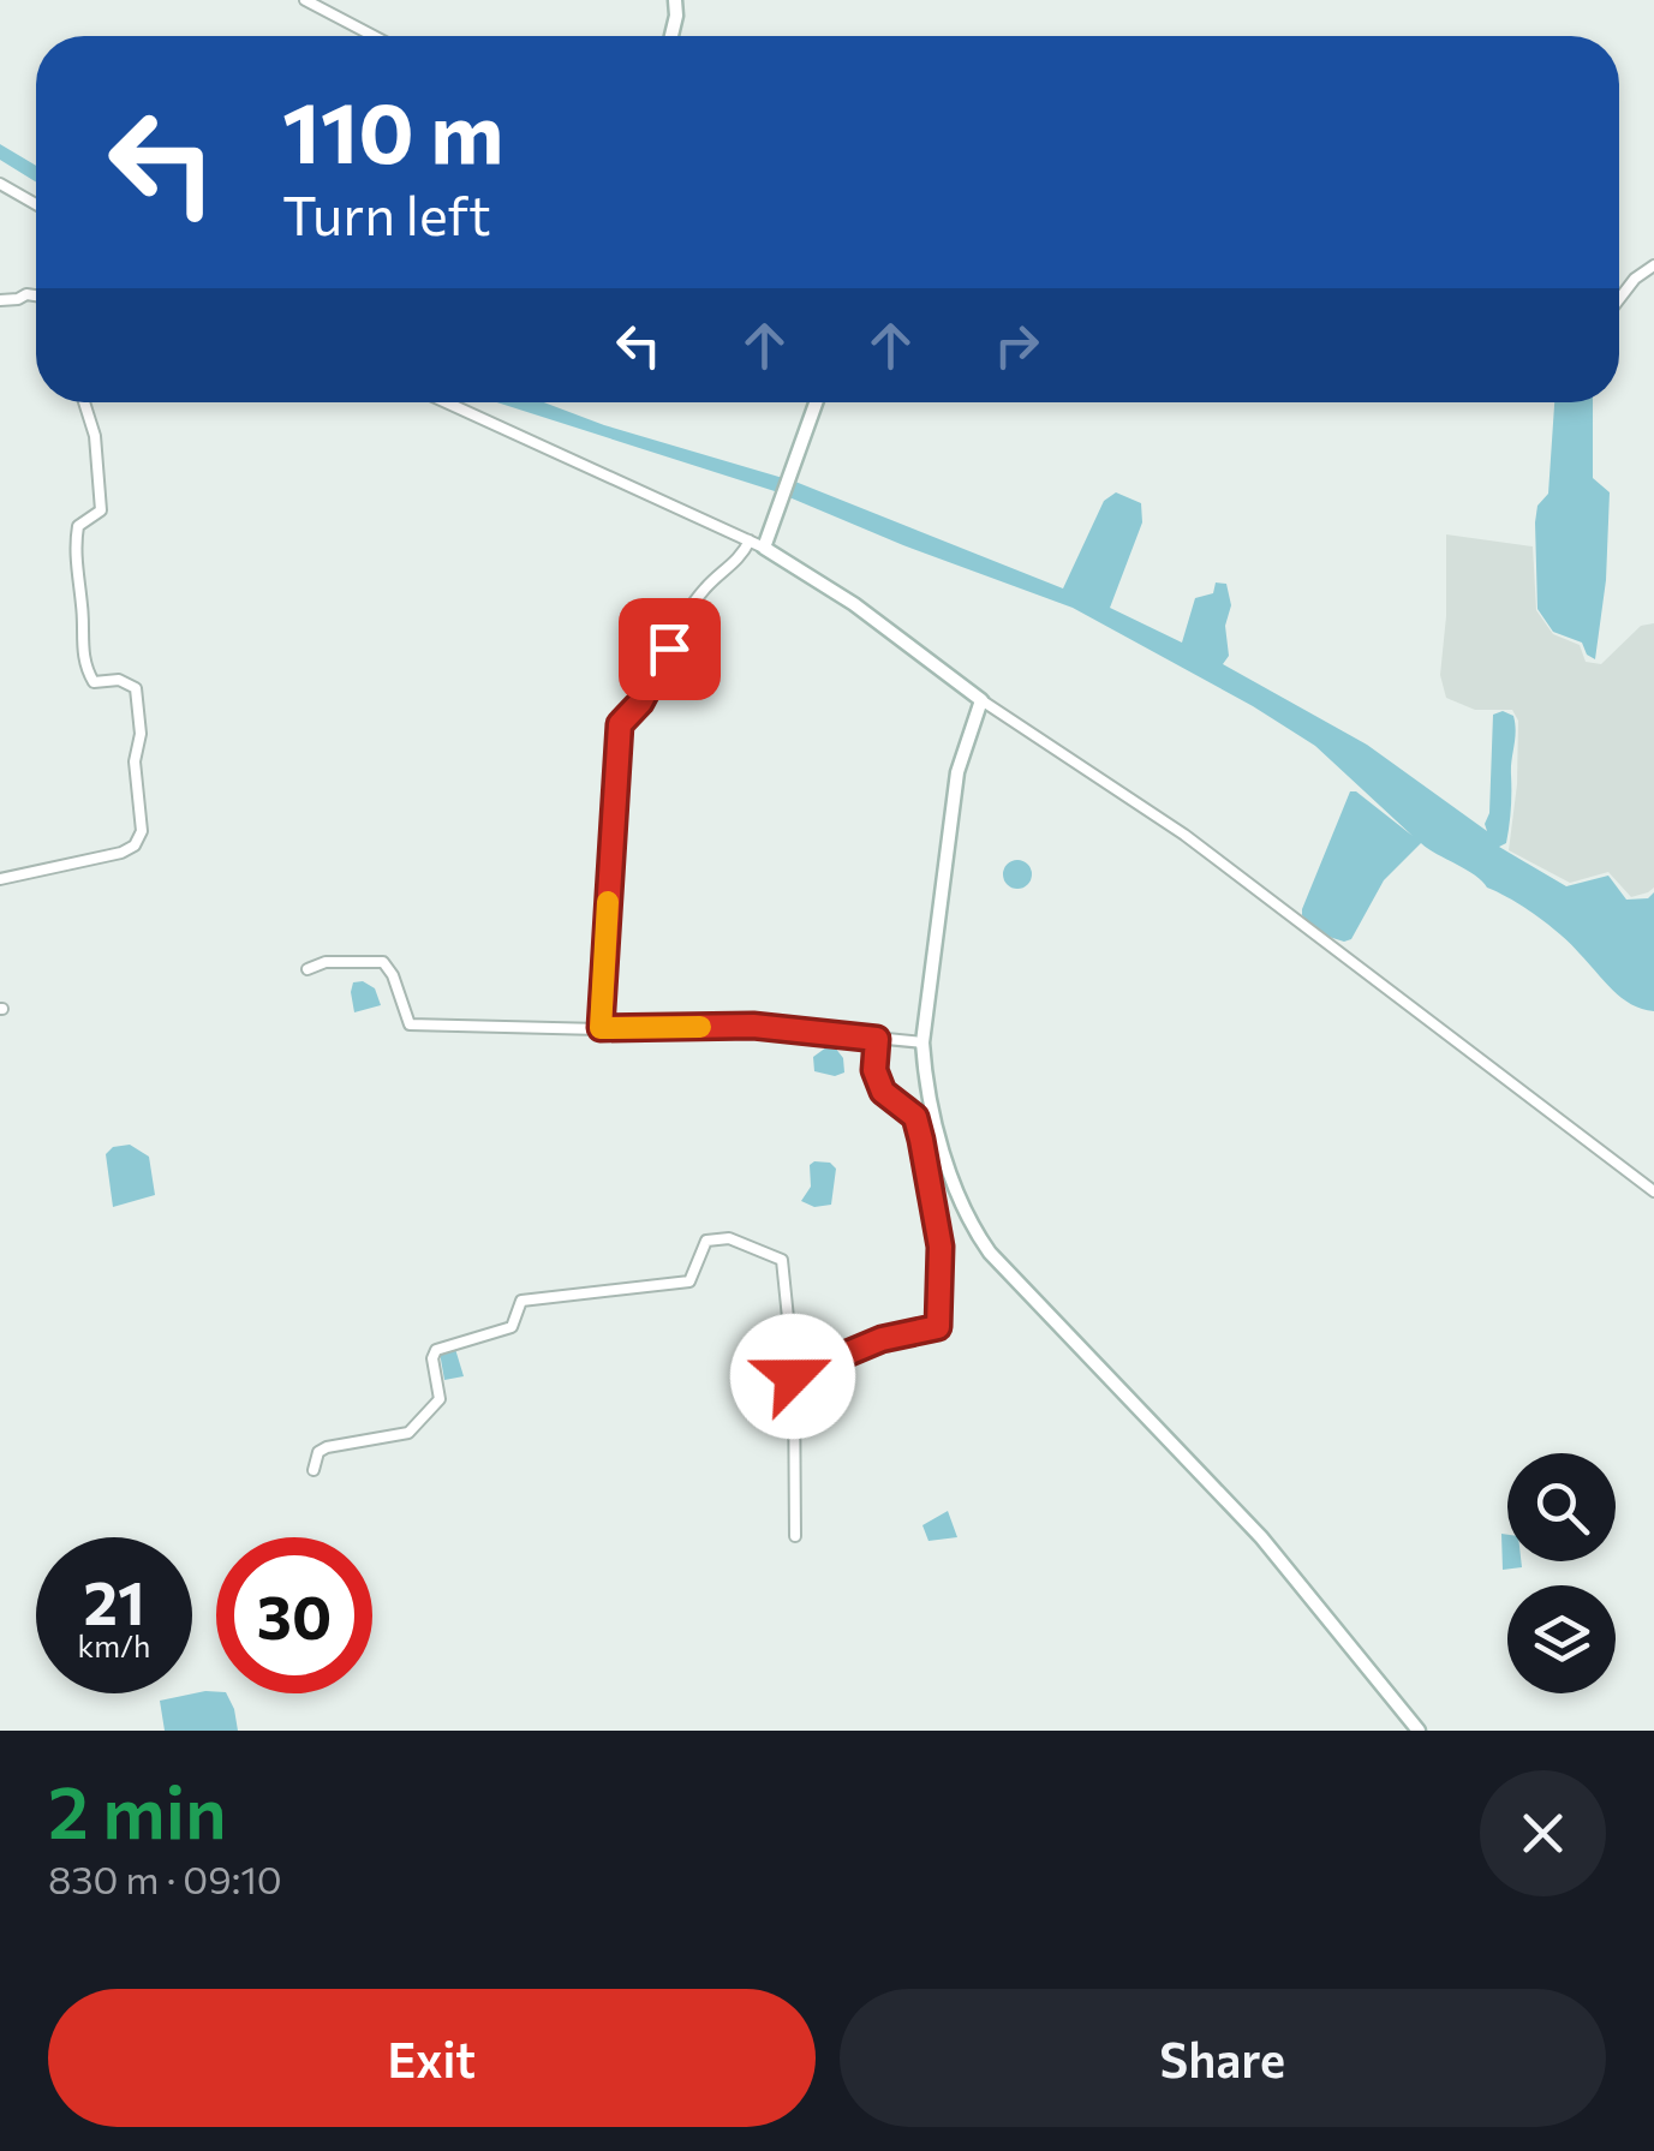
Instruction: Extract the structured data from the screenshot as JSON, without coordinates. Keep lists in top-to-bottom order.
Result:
{
  "page": {
    "turn": ["110 m", "Turn left"],
    "speed": "21 km/h",
    "limit": "30",
    "heading": ["2 min", "830 m · 09:10"],
    "buttons": ["Exit", "Share"]
  }
}
